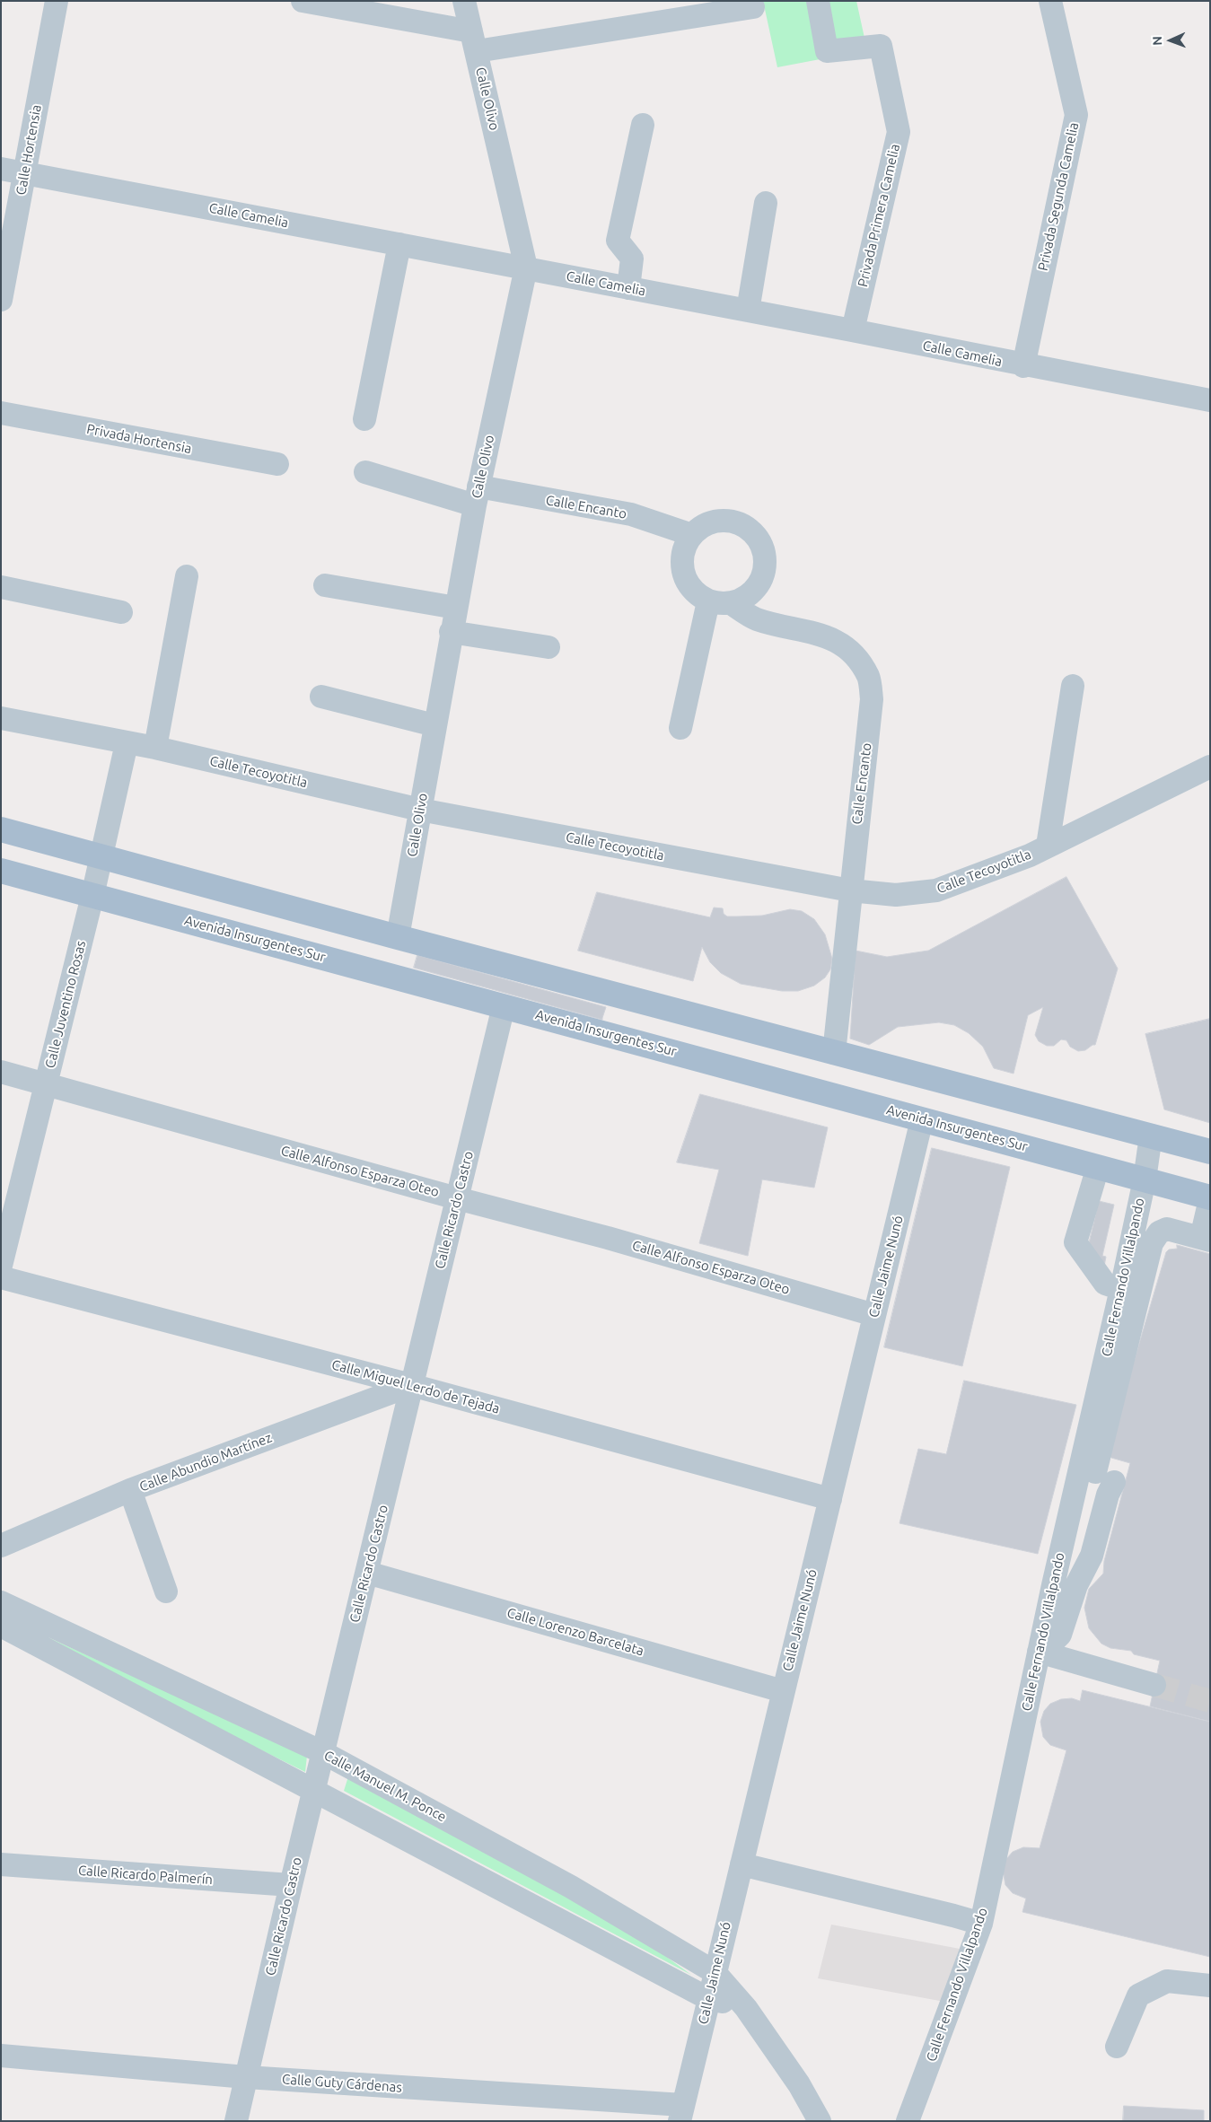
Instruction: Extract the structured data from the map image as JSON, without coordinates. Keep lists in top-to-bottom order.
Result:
{
  "streets": {
    "main road": ["Avenida Insurgentes Sur"],
    "street": [
      "Calle Olivo",
      "Calle Hortensia",
      "Privada Segunda Camelia",
      "Calle Camelia",
      "Privada Primera Camelia",
      "Privada Hortensia",
      "Calle Encanto",
      "Calle Tecoyotitla",
      "Calle Juventino Rosas",
      "Calle Alfonso Esparza Oteo",
      "Calle Ricardo Castro",
      "Calle Jaime Nunó",
      "Calle Fernando Villalpando",
      "Calle Miguel Lerdo de Tejada",
      "Calle Abundio Martínez",
      "Calle Lorenzo Barcelata",
      "Calle Manuel M. Ponce",
      "Calle Ricardo Palmerín",
      "Calle Guty Cárdenas"
    ]
  },
  "crossings": [
    ["Calle Olivo", "Calle Camelia"],
    ["Calle Olivo", "Calle Encanto"],
    ["Calle Olivo", "Calle Tecoyotitla"],
    ["Calle Hortensia", "Calle Camelia"],
    ["Privada Segunda Camelia", "Calle Camelia"],
    ["Calle Camelia", "Privada Primera Camelia"],
    ["Calle Encanto", "Calle Tecoyotitla"],
    ["Calle Tecoyotitla", "Calle Juventino Rosas"],
    ["Avenida Insurgentes Sur", "Calle Juventino Rosas"],
    ["Avenida Insurgentes Sur", "Calle Ricardo Castro"],
    ["Avenida Insurgentes Sur", "Calle Jaime Nunó"],
    ["Avenida Insurgentes Sur", "Calle Fernando Villalpando"],
    ["Calle Juventino Rosas", "Calle Alfonso Esparza Oteo"],
    ["Calle Alfonso Esparza Oteo", "Calle Ricardo Castro"],
    ["Calle Alfonso Esparza Oteo", "Calle Jaime Nunó"],
    ["Calle Ricardo Castro", "Calle Miguel Lerdo de Tejada"],
    ["Calle Ricardo Castro", "Calle Abundio Martínez"],
    ["Calle Ricardo Castro", "Calle Lorenzo Barcelata"],
    ["Calle Ricardo Castro", "Calle Manuel M. Ponce"],
    ["Calle Ricardo Castro", "Calle Ricardo Palmerín"],
    ["Calle Ricardo Castro", "Calle Guty Cárdenas"],
    ["Calle Jaime Nunó", "Calle Miguel Lerdo de Tejada"],
    ["Calle Jaime Nunó", "Calle Lorenzo Barcelata"],
    ["Calle Jaime Nunó", "Calle Manuel M. Ponce"],
    ["Calle Jaime Nunó", "Calle Guty Cárdenas"],
    ["Calle Miguel Lerdo de Tejada", "Calle Abundio Martínez"]
  ],
  "north": "left"
}
